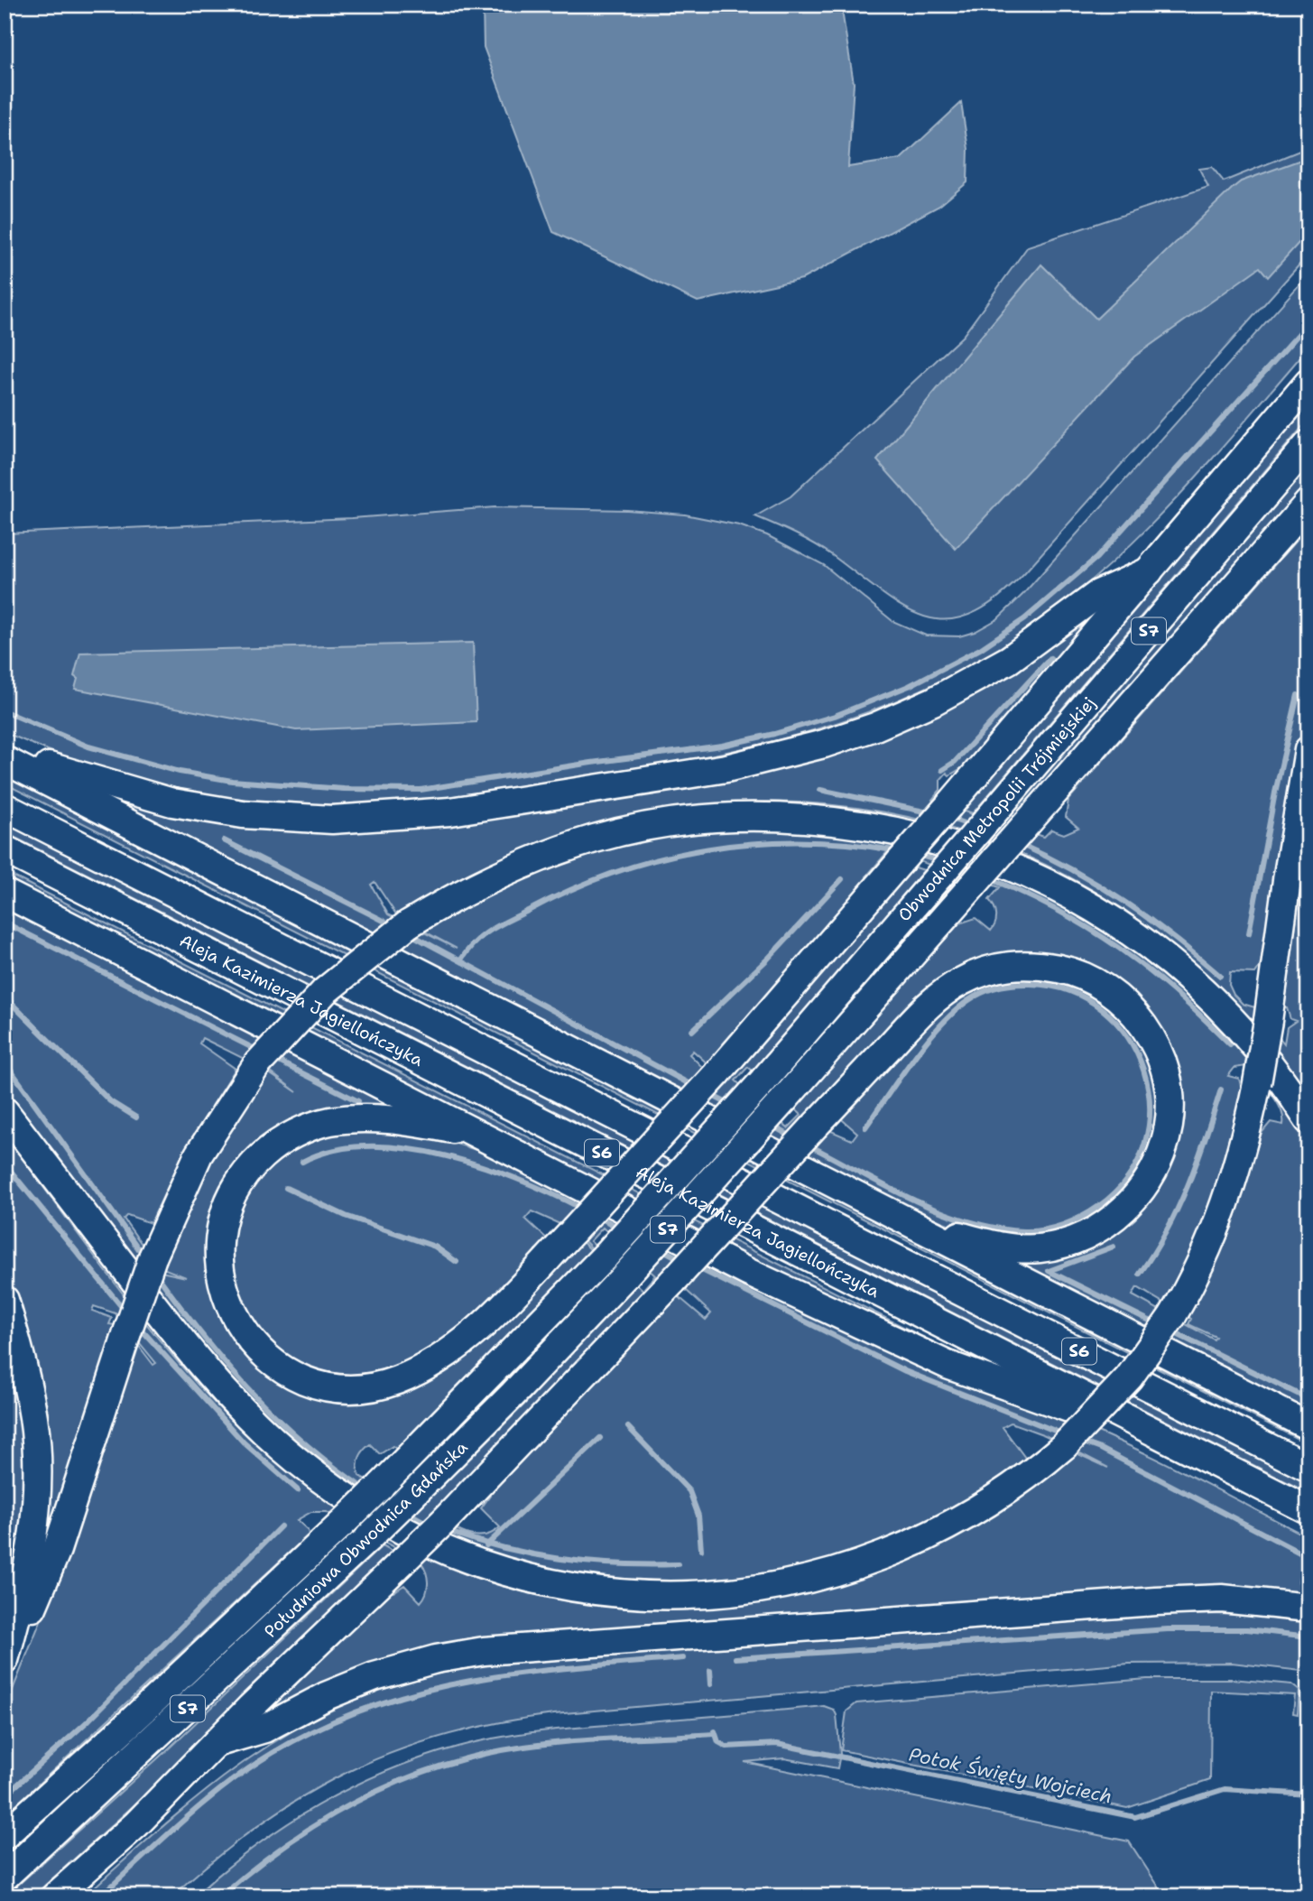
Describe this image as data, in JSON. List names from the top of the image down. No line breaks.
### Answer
{"streets":{"highway":["S7","Obwodnica Metropolii Trójmiejskiej","Aleja Kazimierza Jagiellończyka","S6","Południowa Obwodnica Gdańska"]},"crossings":[["Obwodnica Metropolii Trójmiejskiej","Południowa Obwodnica Gdańska"]],"water":["Potok Święty Wojciech"]}
